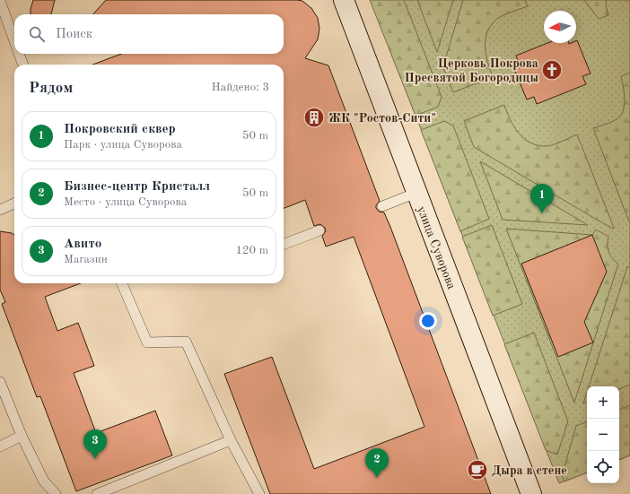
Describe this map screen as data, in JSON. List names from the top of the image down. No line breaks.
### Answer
{"streets":{"street":["улица Суворова"]},"places":{"church":["Церковь Покрова Пресвятой Богородицы"],"building":["ЖК \"Ростов-Сити\""],"cafe":["Дыра в стене"]},"north":"left","page":{"search":"Поиск","heading":["Рядом","Найдено: 3"],"list":[{"mark":"1","name":"Покровский сквер","note":"Парк · улица Суворова","value":"50 m"},{"mark":"2","name":"Бизнес-центр Кристалл","note":"Место · улица Суворова","value":"50 m"},{"mark":"3","name":"Авито","note":"Магазин","value":"120 m"}],"pins":["1","3","2"],"map_buttons":["+","−"]}}
